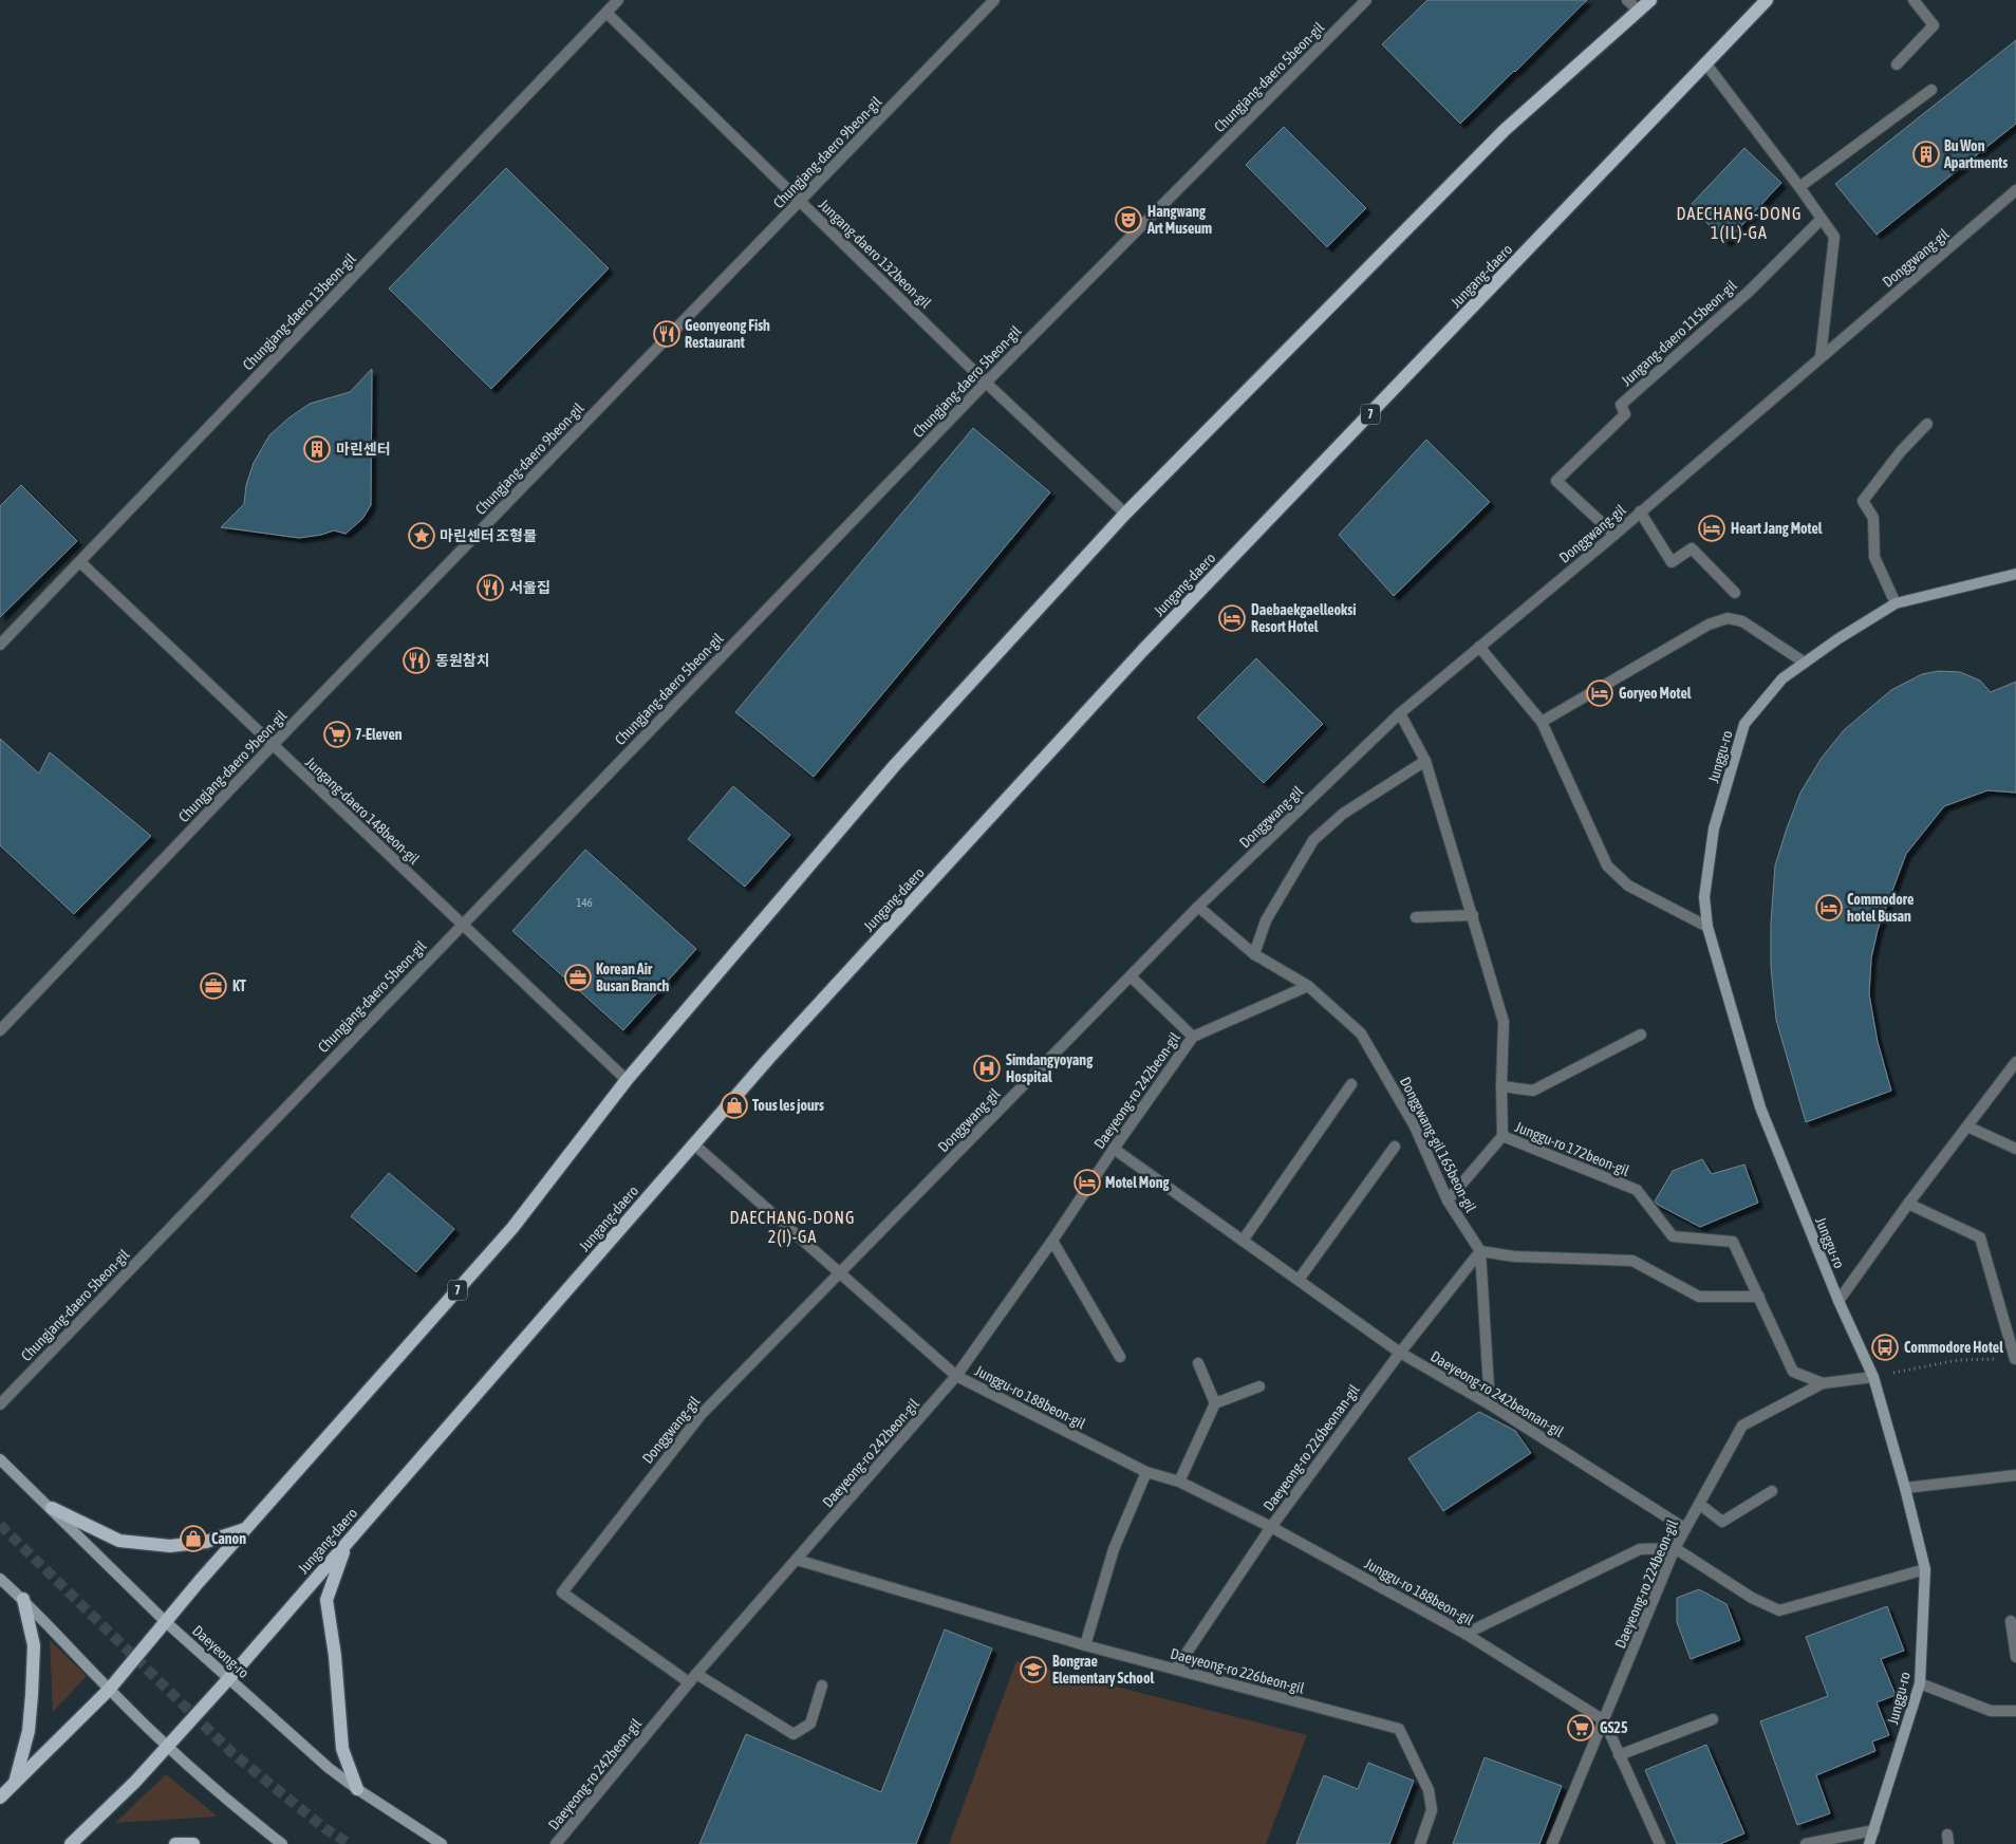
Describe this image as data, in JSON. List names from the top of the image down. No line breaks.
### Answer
{"streets":{"main road":["Jungang-daero","7","Junggu-ro","Daeyeong-ro"],"street":["Chungjang-daero 5beon-gil","Chungjang-daero 9beon-gil","Jungang-daero 132beon-gil","Donggwang-gil","Chungjang-daero 13beon-gil","Jungang-daero 115beon-gil","Jungang-daero 148beon-gil","Daeyeong-ro 242beon-gil","Donggwang-gil 165beon-gil","Junggu-ro 172beon-gil","Daeyeong-ro 242beonan-gil","Junggu-ro 188beon-gil","Daeyeong-ro 226beonan-gil","Daeyeong-ro 224beon-gil","Daeyeong-ro 226beon-gil"]},"crossings":[["Chungjang-daero 5beon-gil","Jungang-daero 132beon-gil"],["Chungjang-daero 5beon-gil","Jungang-daero 148beon-gil"],["Chungjang-daero 9beon-gil","Jungang-daero 132beon-gil"],["Chungjang-daero 9beon-gil","Jungang-daero 148beon-gil"],["Jungang-daero 132beon-gil","Chungjang-daero 13beon-gil"],["Jungang-daero 132beon-gil","7"],["Donggwang-gil","Jungang-daero 115beon-gil"],["Donggwang-gil","Daeyeong-ro 242beon-gil"],["Donggwang-gil","Donggwang-gil 165beon-gil"],["Donggwang-gil","Junggu-ro 172beon-gil"],["Donggwang-gil","Junggu-ro 188beon-gil"],["Jungang-daero","Junggu-ro 188beon-gil"],["Jungang-daero","Daeyeong-ro"],["Chungjang-daero 13beon-gil","Jungang-daero 148beon-gil"],["7","Jungang-daero 148beon-gil"],["7","Daeyeong-ro"],["Junggu-ro","Junggu-ro 172beon-gil"],["Daeyeong-ro 242beon-gil","Donggwang-gil 165beon-gil"],["Daeyeong-ro 242beon-gil","Daeyeong-ro 242beonan-gil"],["Daeyeong-ro 242beon-gil","Junggu-ro 188beon-gil"],["Daeyeong-ro 242beon-gil","Daeyeong-ro 226beon-gil"],["Donggwang-gil 165beon-gil","Daeyeong-ro 226beonan-gil"],["Junggu-ro 172beon-gil","Daeyeong-ro 224beon-gil"],["Daeyeong-ro 242beonan-gil","Daeyeong-ro 226beonan-gil"],["Daeyeong-ro 242beonan-gil","Daeyeong-ro 224beon-gil"],["Junggu-ro 188beon-gil","Daeyeong-ro 226beonan-gil"],["Junggu-ro 188beon-gil","Daeyeong-ro 224beon-gil"],["Daeyeong-ro 226beonan-gil","Daeyeong-ro 226beon-gil"]],"districts":["DAECHANG-DONG 1(IL)-GA","DAECHANG-DONG 2(I)-GA"],"places":{"building":["Bu Won Apartments","마린센터"],"theatre":["Hangwang Art Museum"],"restaurant":["Geonyeong Fish Restaurant","서울집","동원참치"],"hotel":["Heart Jang Motel","Daebaekgaelleoksi Resort Hotel","Goryeo Motel","Commodore hotel Busan","Motel Mong"],"place":["마린센터 조형물"],"supermarket":["7-Eleven","GS25"],"office":["Korean Air Busan Branch","KT"],"hospital":["Simdangyoyang Hospital"],"shop":["Tous les jours","Canon"],"bus stop":["Commodore Hotel"],"school or university":["Bongrae Elementary School"]},"house_numbers":["146"]}
